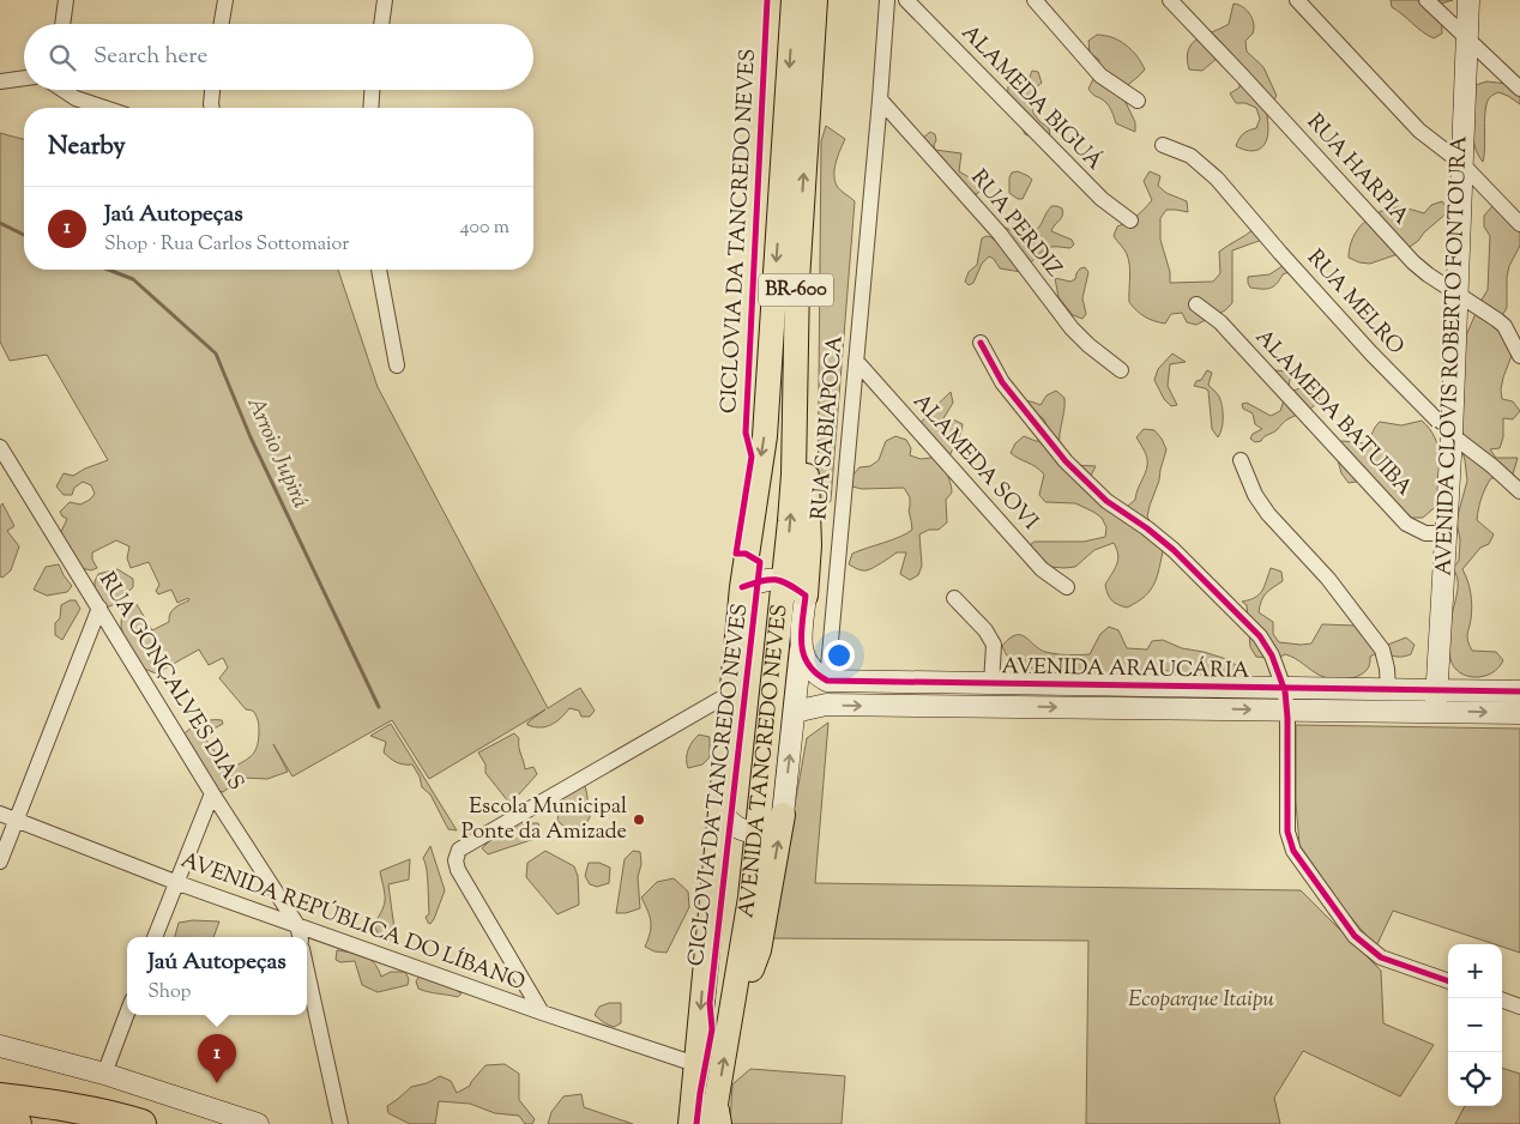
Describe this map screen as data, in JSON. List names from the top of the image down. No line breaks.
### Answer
{"streets":{"main road":["BR-600","AVENIDA TANCREDO NEVES"],"street":["ALAMEDA BIGUÁ","RUA HARPIA","RUA PERDIZ","RUA MELRO","AVENIDA CLÓVIS ROBERTO FONTOURA","ALAMEDA BATUIBA","RUA SABIAPOCA","ALAMEDA SOVI","AVENIDA ARAUCÁRIA","RUA GONÇALVES DIAS","AVENIDA REPÚBLICA DO LÍBANO"],"cycle path":["CICLOVIA DA TANCREDO NEVES"]},"crossings":[["RUA HARPIA","AVENIDA CLÓVIS ROBERTO FONTOURA"],["RUA PERDIZ","RUA SABIAPOCA"],["RUA MELRO","AVENIDA CLÓVIS ROBERTO FONTOURA"],["AVENIDA CLÓVIS ROBERTO FONTOURA","ALAMEDA BATUIBA"],["AVENIDA CLÓVIS ROBERTO FONTOURA","AVENIDA ARAUCÁRIA"],["RUA SABIAPOCA","ALAMEDA SOVI"],["RUA SABIAPOCA","AVENIDA ARAUCÁRIA"],["RUA GONÇALVES DIAS","AVENIDA REPÚBLICA DO LÍBANO"],["AVENIDA TANCREDO NEVES","AVENIDA REPÚBLICA DO LÍBANO"]],"water":["Arroio Jupirá"],"parks":["Ecoparque Itaipu"],"places":["Escola Municipal Ponte da Amizade"],"page":{"search":"Search here","heading":"Nearby","list":[{"mark":"1","name":"Jaú Autopeças","note":"Shop · Rua Carlos Sottomaior","value":"400 m"}],"popup":["Jaú Autopeças","Shop"],"map_buttons":["+","−"],"pins":"1"}}
